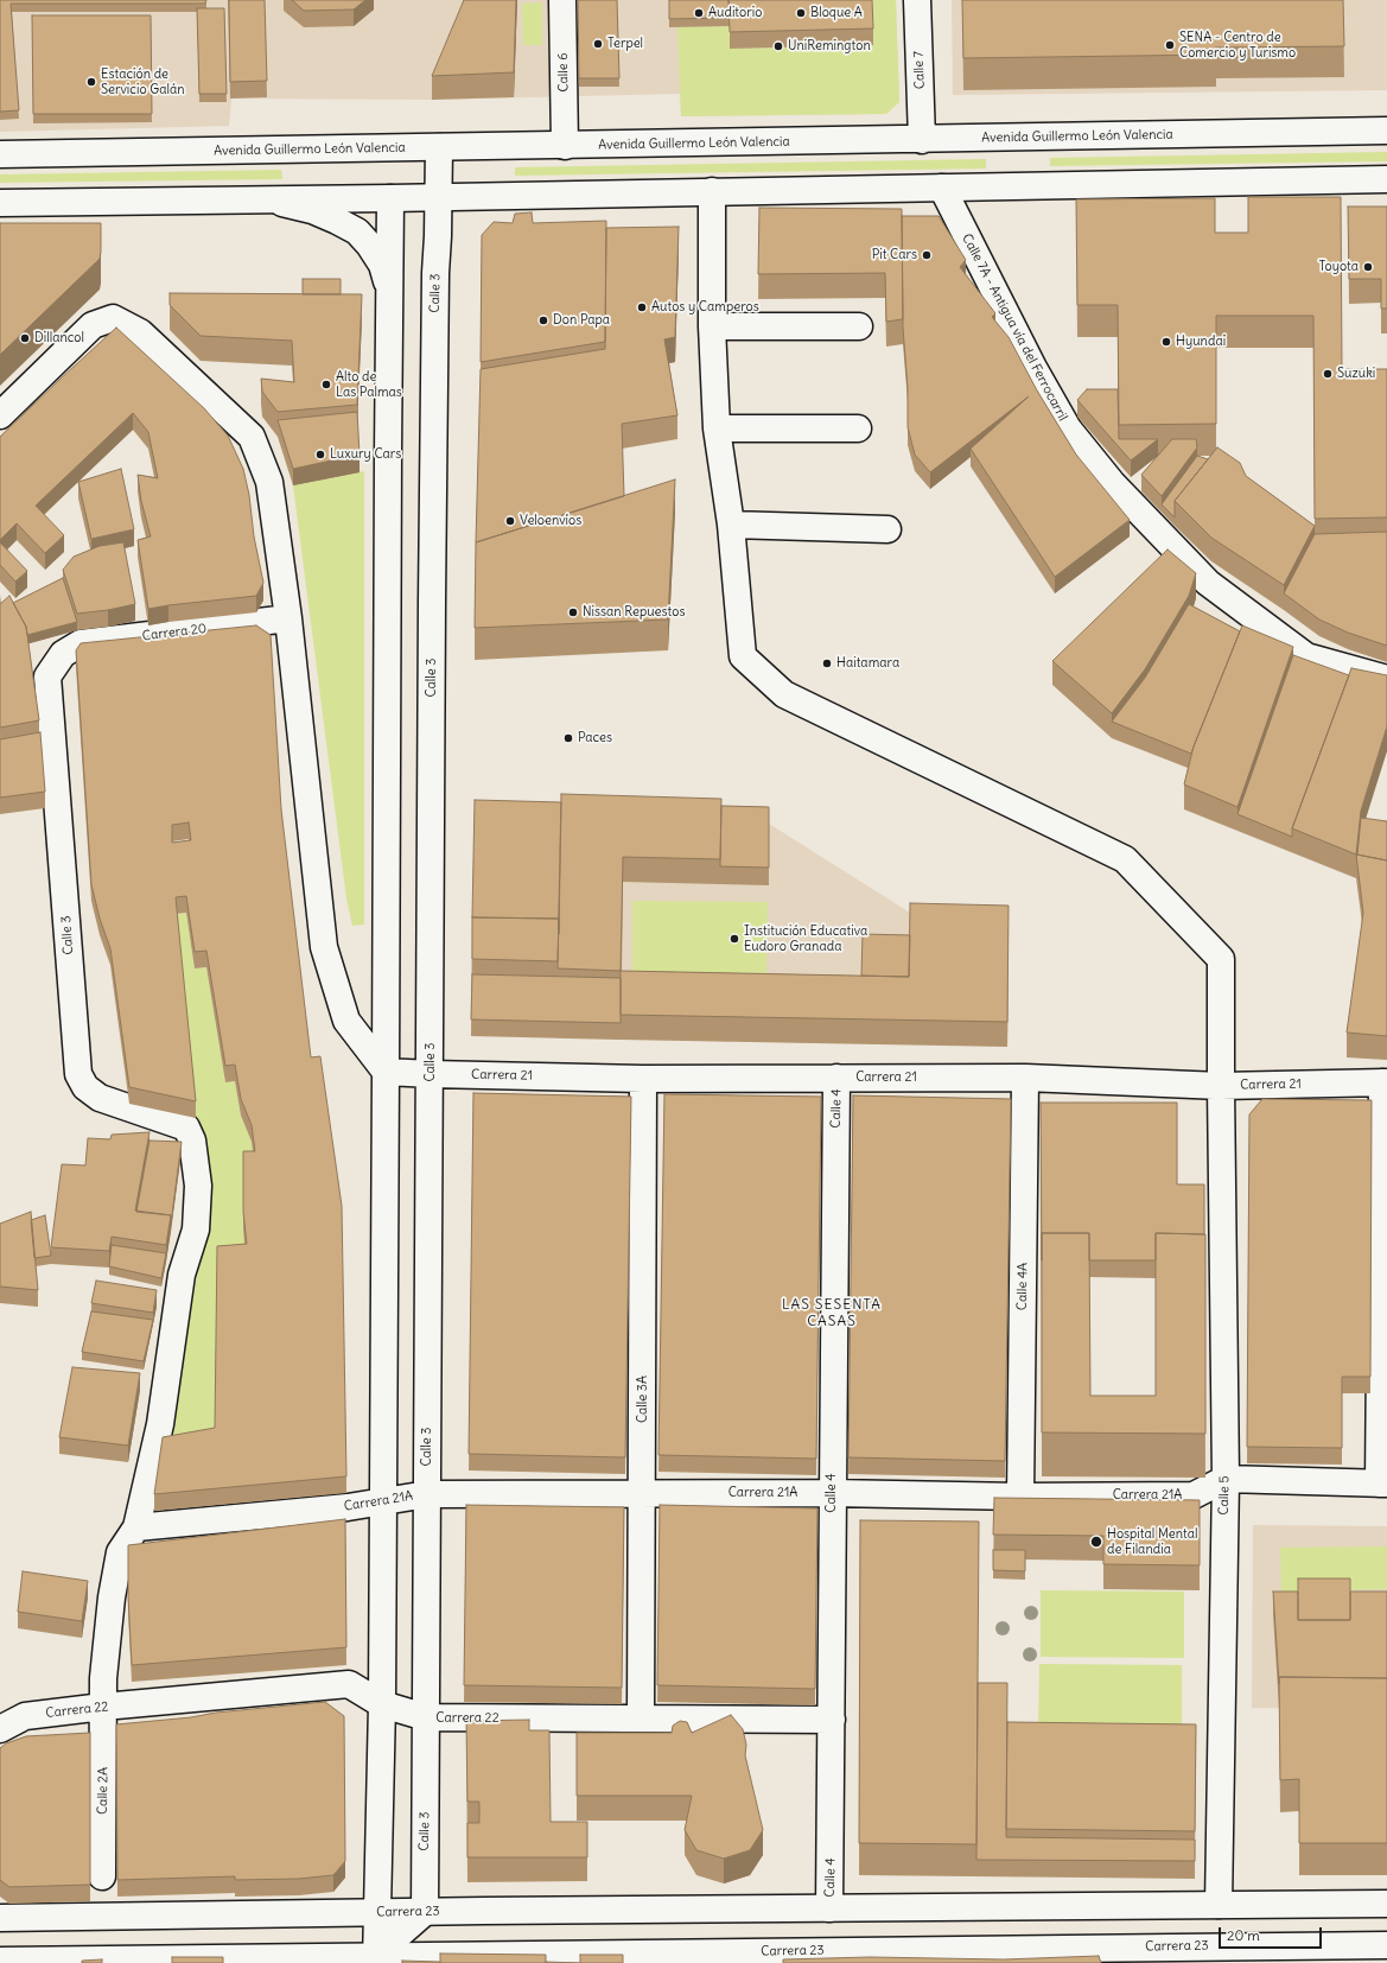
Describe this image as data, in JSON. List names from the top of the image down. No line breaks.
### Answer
{"streets":{"street":["Calle 7","Calle 6","Avenida Guillermo León Valencia","Calle 3","Calle 7A - Antigua vía del Ferrocarril","Carrera 20","Carrera 21","Calle 4","Calle 4A","Calle 3A","Carrera 21A","Calle 5","Carrera 22","Calle 2A","Carrera 23"]},"crossings":[["Calle 7","Avenida Guillermo León Valencia"],["Calle 6","Avenida Guillermo León Valencia"],["Avenida Guillermo León Valencia","Calle 3"],["Calle 3","Carrera 20"],["Calle 3","Carrera 21"],["Calle 3","Carrera 21A"],["Calle 3","Carrera 22"],["Calle 3","Calle 2A"],["Calle 3","Carrera 23"],["Carrera 21","Calle 4"],["Carrera 21","Calle 4A"],["Carrera 21","Calle 3A"],["Carrera 21","Calle 5"],["Calle 4","Carrera 21A"],["Calle 4","Carrera 22"],["Calle 4","Carrera 23"],["Calle 4A","Carrera 21A"],["Calle 3A","Carrera 21A"],["Calle 3A","Carrera 22"],["Carrera 21A","Calle 5"],["Calle 5","Carrera 23"],["Carrera 22","Calle 2A"]],"districts":["LAS SESENTA CASAS"],"places":["Auditorio","Bloque A","Terpel","SENA - Centro de Comercio y Turismo","UniRemington","Estación de Servicio Galán","Pit Cars","Toyota","Autos y Camperos","Don Papa","Dillancol","Hyundai","Suzuki","Alto de Las Palmas","Luxury Cars","Veloenvíos","Nissan Repuestos","Haitamara","Paces","Institución Educativa Eudoro Granada","Hospital Mental de Filandia"],"scale_bar":"20 m"}
